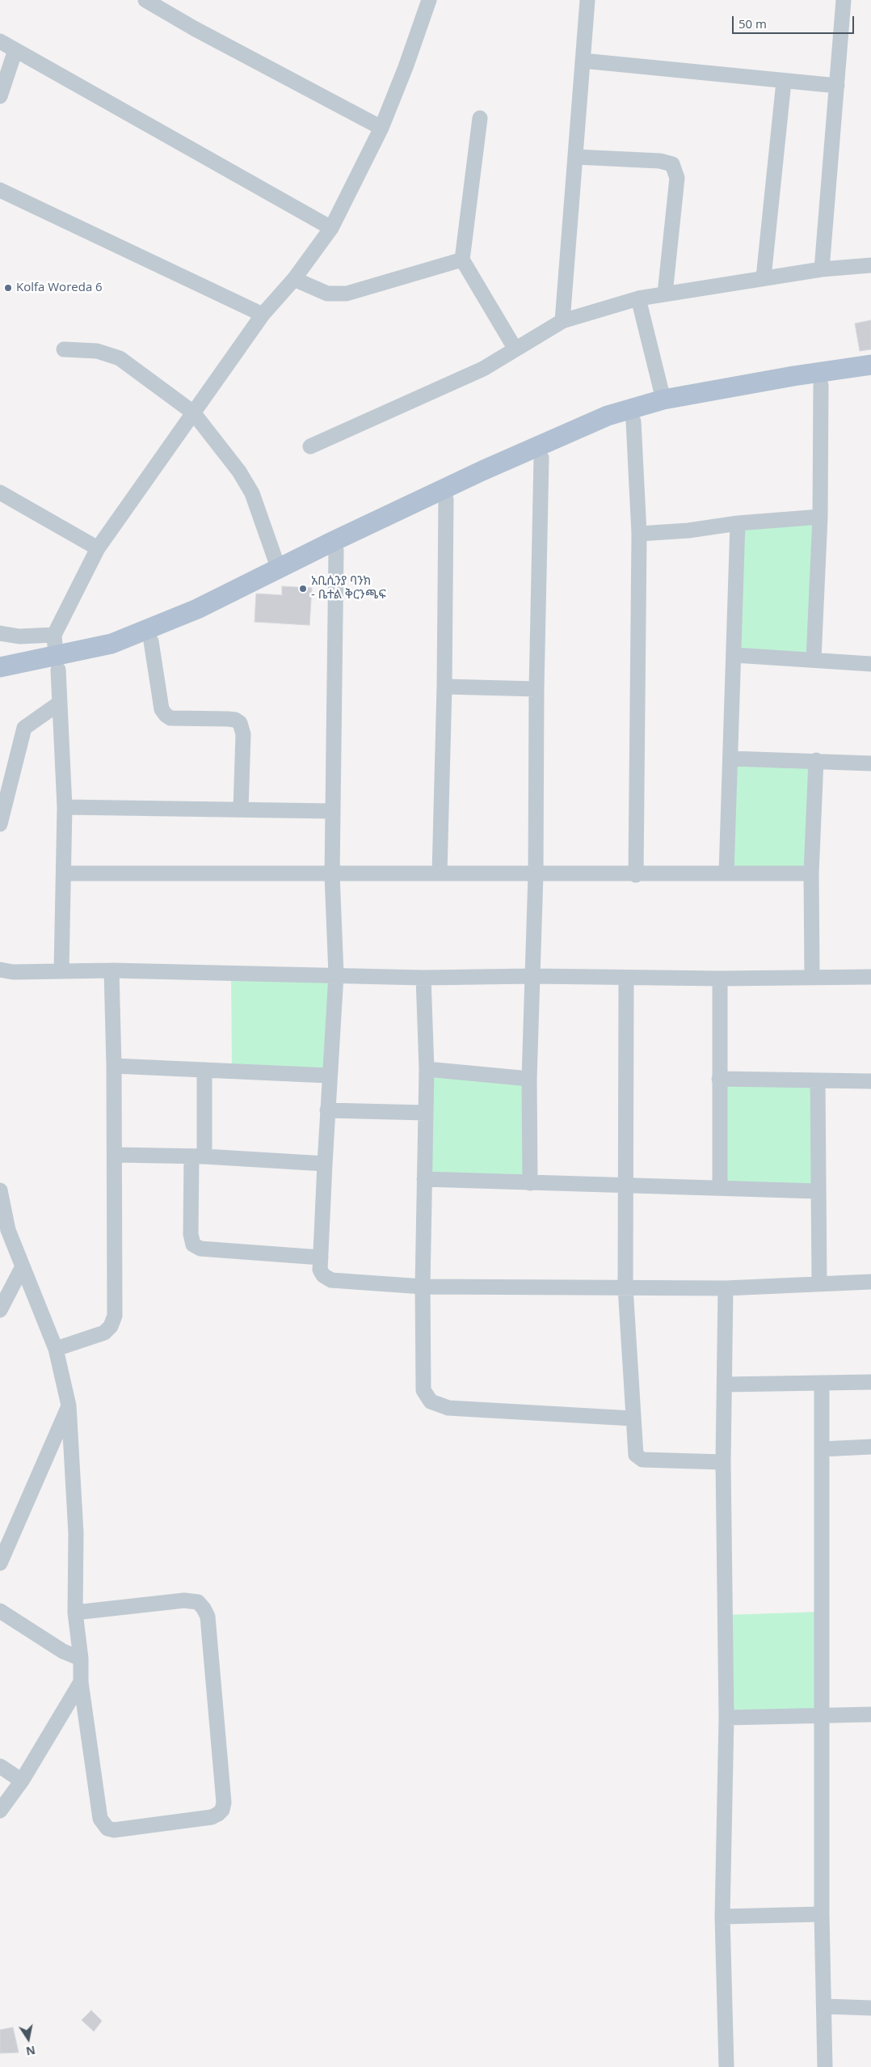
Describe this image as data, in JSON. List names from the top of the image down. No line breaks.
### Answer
{"places":["Kolfa Woreda 6","አቢሲንያ ባንክ - ቤተል ቅርንጫፍ"],"scale_bar":"50 m","north":"bottom"}
